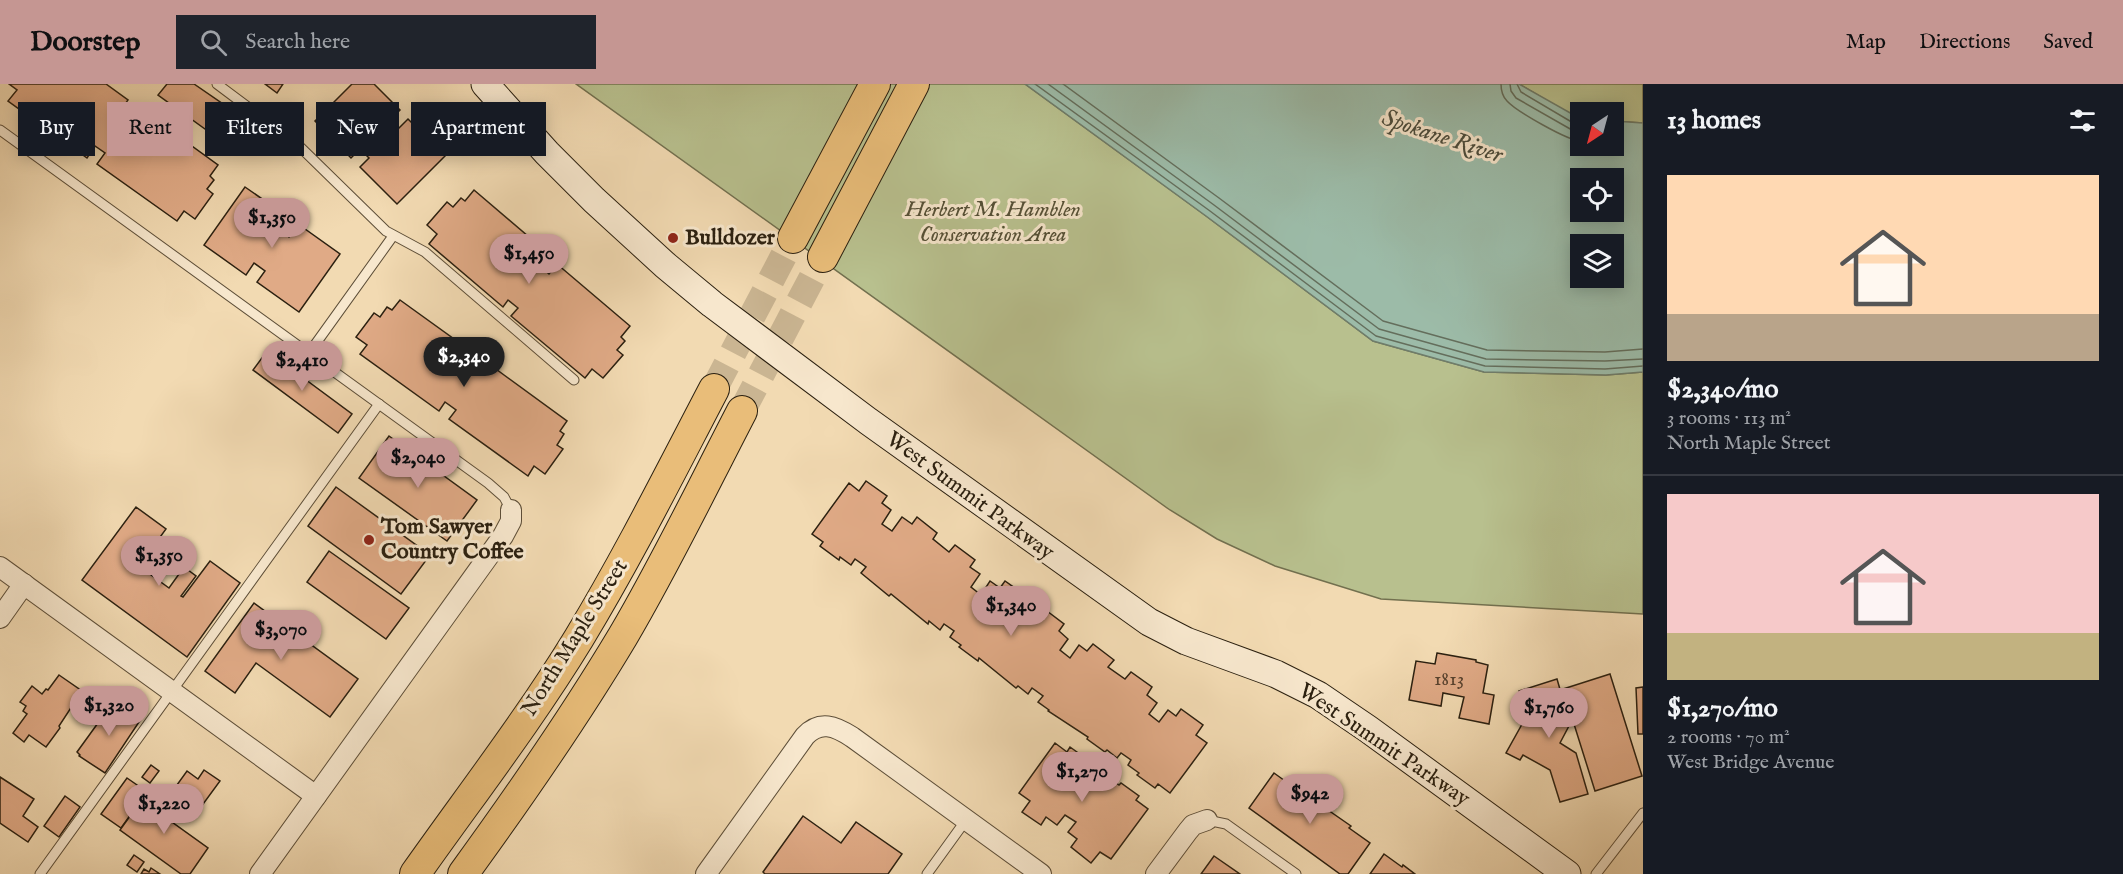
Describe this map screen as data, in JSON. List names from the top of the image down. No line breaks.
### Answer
{"streets":{"main road":["North Maple Street"],"street":["West Summit Parkway"]},"water":["Spokane River"],"parks":["Herbert M. Hamblen Conservation Area"],"places":["Bulldozer","Tom Sawyer Country Coffee"],"house_numbers":["1813"],"north":"bottom left","page":{"header":"Doorstep","search":"Search here","nav":["Map","Directions","Saved"],"heading":"13 homes","chip":["Buy","Rent","Filters","New","Apartment"],"list":[{"name":"$2,340/mo","note":"3 rooms · 113 m² · North Maple Street"},{"name":"$1,270/mo","note":"2 rooms · 70 m² · West Bridge Avenue"}],"price":["$1,350","$1,450","$2,340","$2,410","$2,040","$1,350","$1,340","$3,070","$1,320","$1,760","$1,270","$942","$1,220"]}}
